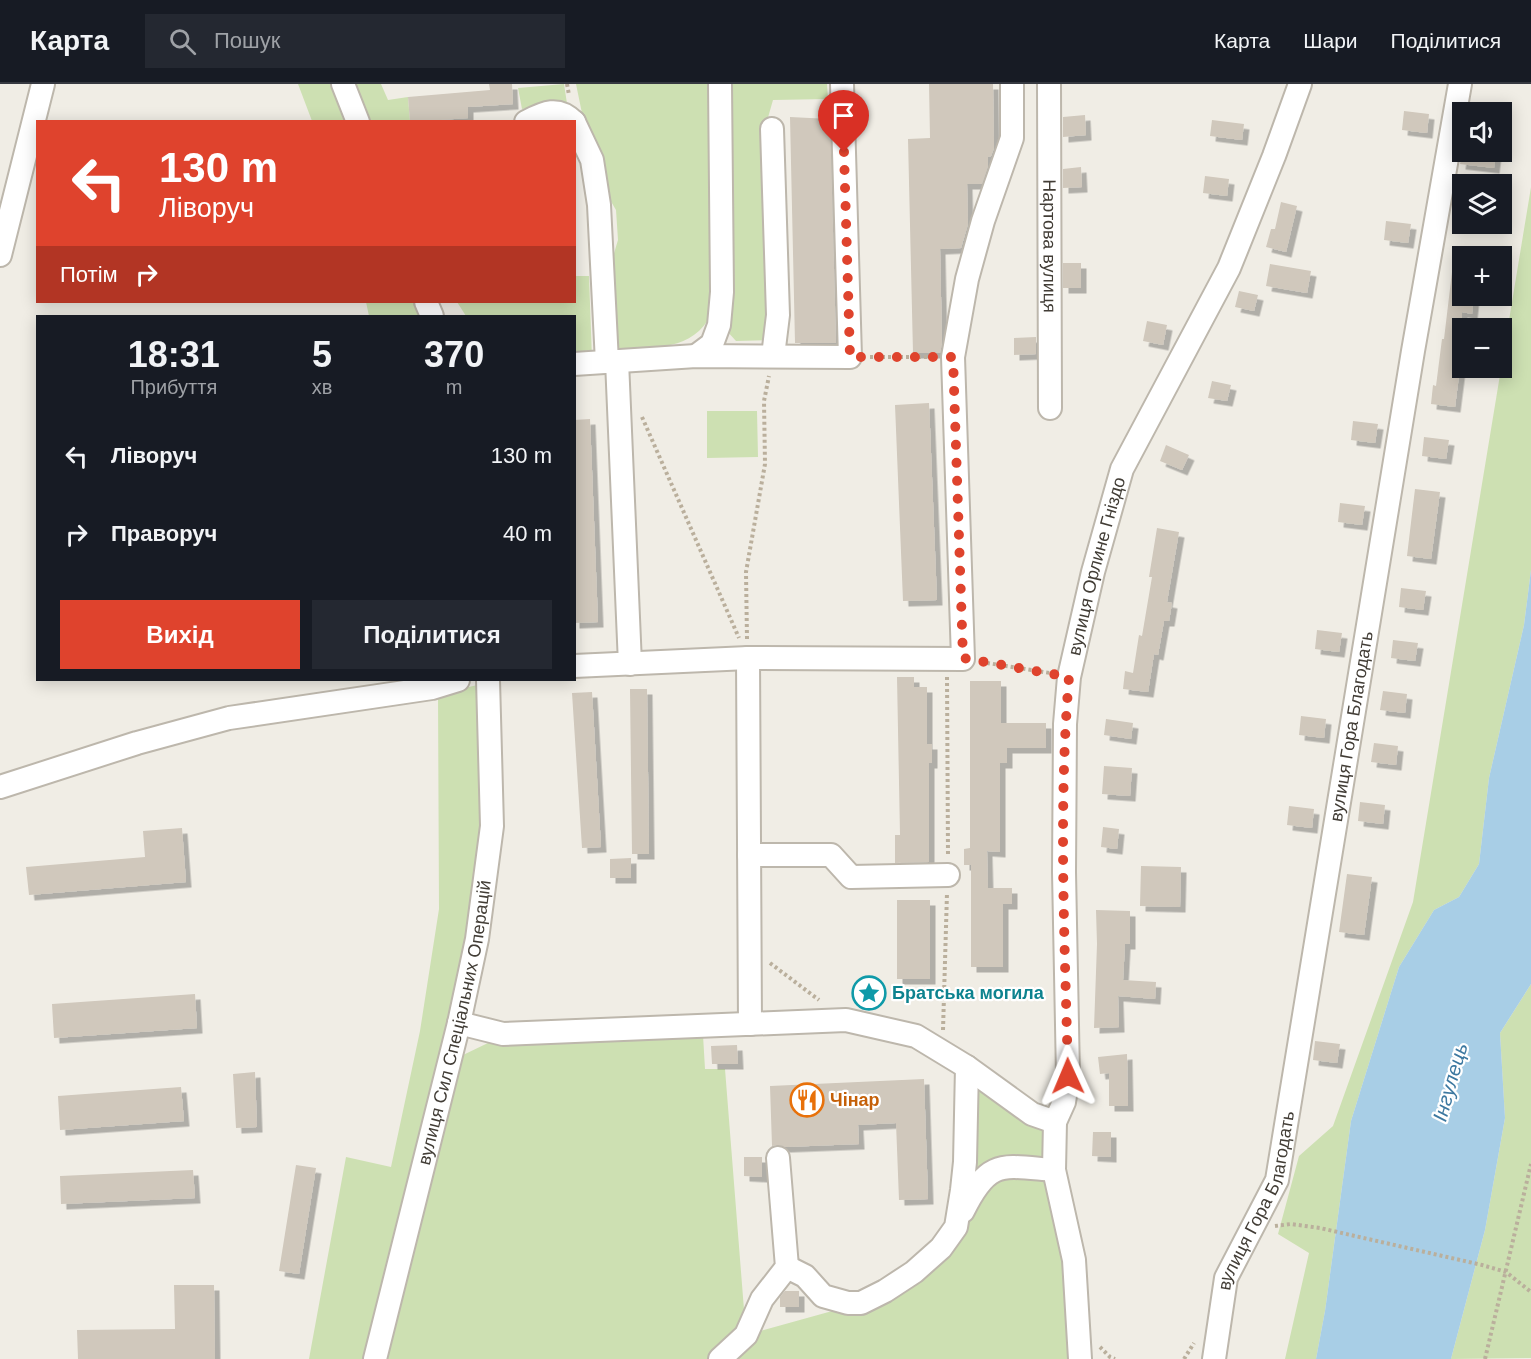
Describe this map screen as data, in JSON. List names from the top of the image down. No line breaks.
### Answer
{"streets":{"street":["Нартова вулиця","вулиця Орлине Гніздо","вулиця Гора Благодать","вулиця Сил Спеціальних Операцій"]},"water":["Інгулець"],"places":{"place":["Братська могила"],"restaurant":["Чінар"]},"page":{"header":"Карта","search":"Пошук","nav":["Карта","Шари","Поділитися"],"map_buttons":["+","−"],"turn":["130 m","Ліворуч"],"then":"Потім","eta":["18:31","Прибуття","5","хв","370","m"],"list":[{"name":"Ліворуч","value":"130 m"},{"name":"Праворуч","value":"40 m"}],"buttons":["Вихід","Поділитися"]}}
